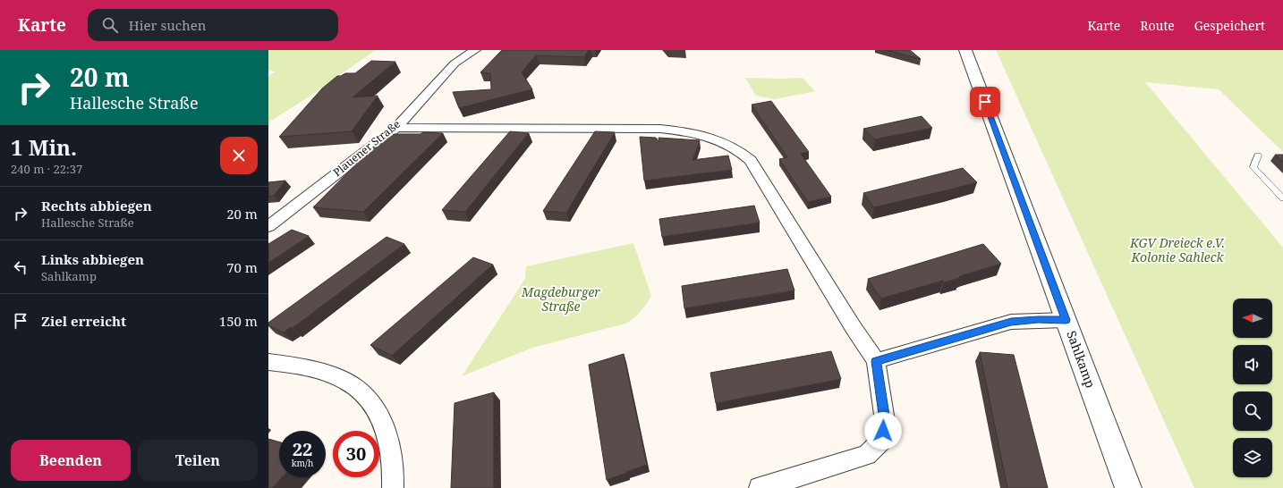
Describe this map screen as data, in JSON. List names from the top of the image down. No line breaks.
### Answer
{"streets":{"street":["Plauener Straße","Sahlkamp"]},"parks":["KGV Dreieck e.V. Kolonie Sahleck","Magdeburger Straße"],"north":"left","page":{"header":"Karte","search":"Hier suchen","nav":["Karte","Route","Gespeichert"],"turn":["20 m","Hallesche Straße"],"heading":["1 Min.","240 m · 22:37"],"list":[{"name":"Rechts abbiegen","note":"Hallesche Straße","value":"20 m"},{"name":"Links abbiegen","note":"Sahlkamp","value":"70 m"},{"name":"Ziel erreicht","value":"150 m"}],"speed":"22 km/h","limit":"30","buttons":["Beenden","Teilen"]}}
